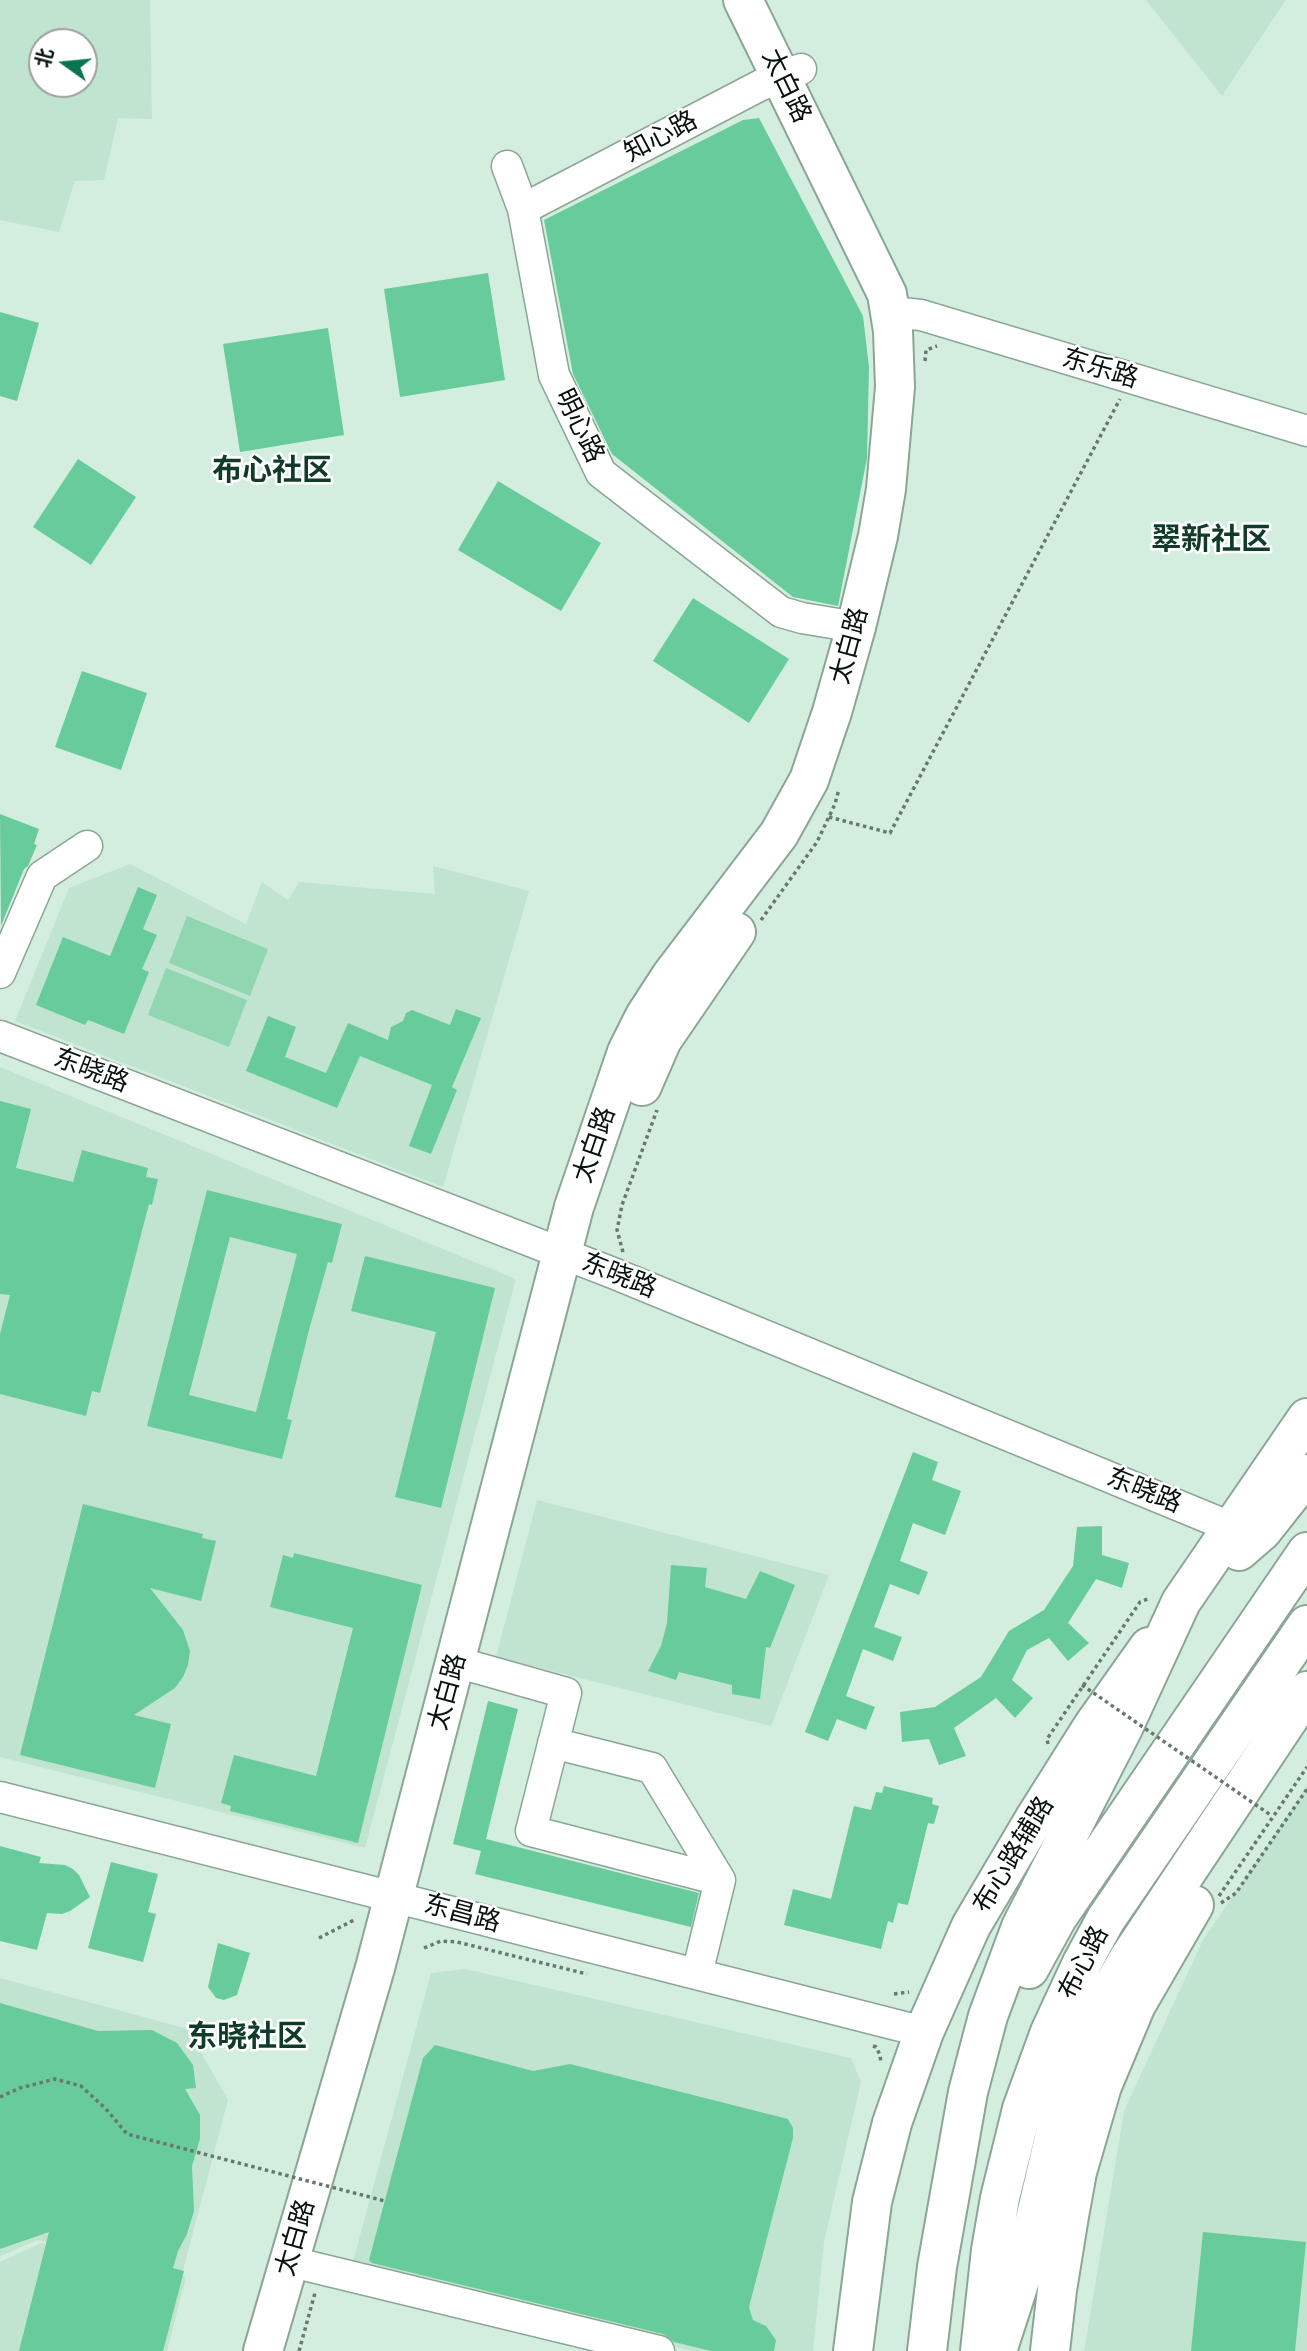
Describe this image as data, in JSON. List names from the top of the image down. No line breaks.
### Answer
{"streets":{"main road":["太白路","布心路辅路","布心路"],"street":["知心路","东乐路","明心路","东晓路","东昌路"]},"crossings":[["太白路","知心路"],["太白路","东乐路"],["太白路","明心路"],["太白路","东晓路"],["太白路","东昌路"],["知心路","明心路"],["东晓路","布心路辅路"],["布心路辅路","东昌路"],["布心路辅路","布心路"]],"districts":["布心社区","翠新社区","东晓社区"],"north":"left"}
